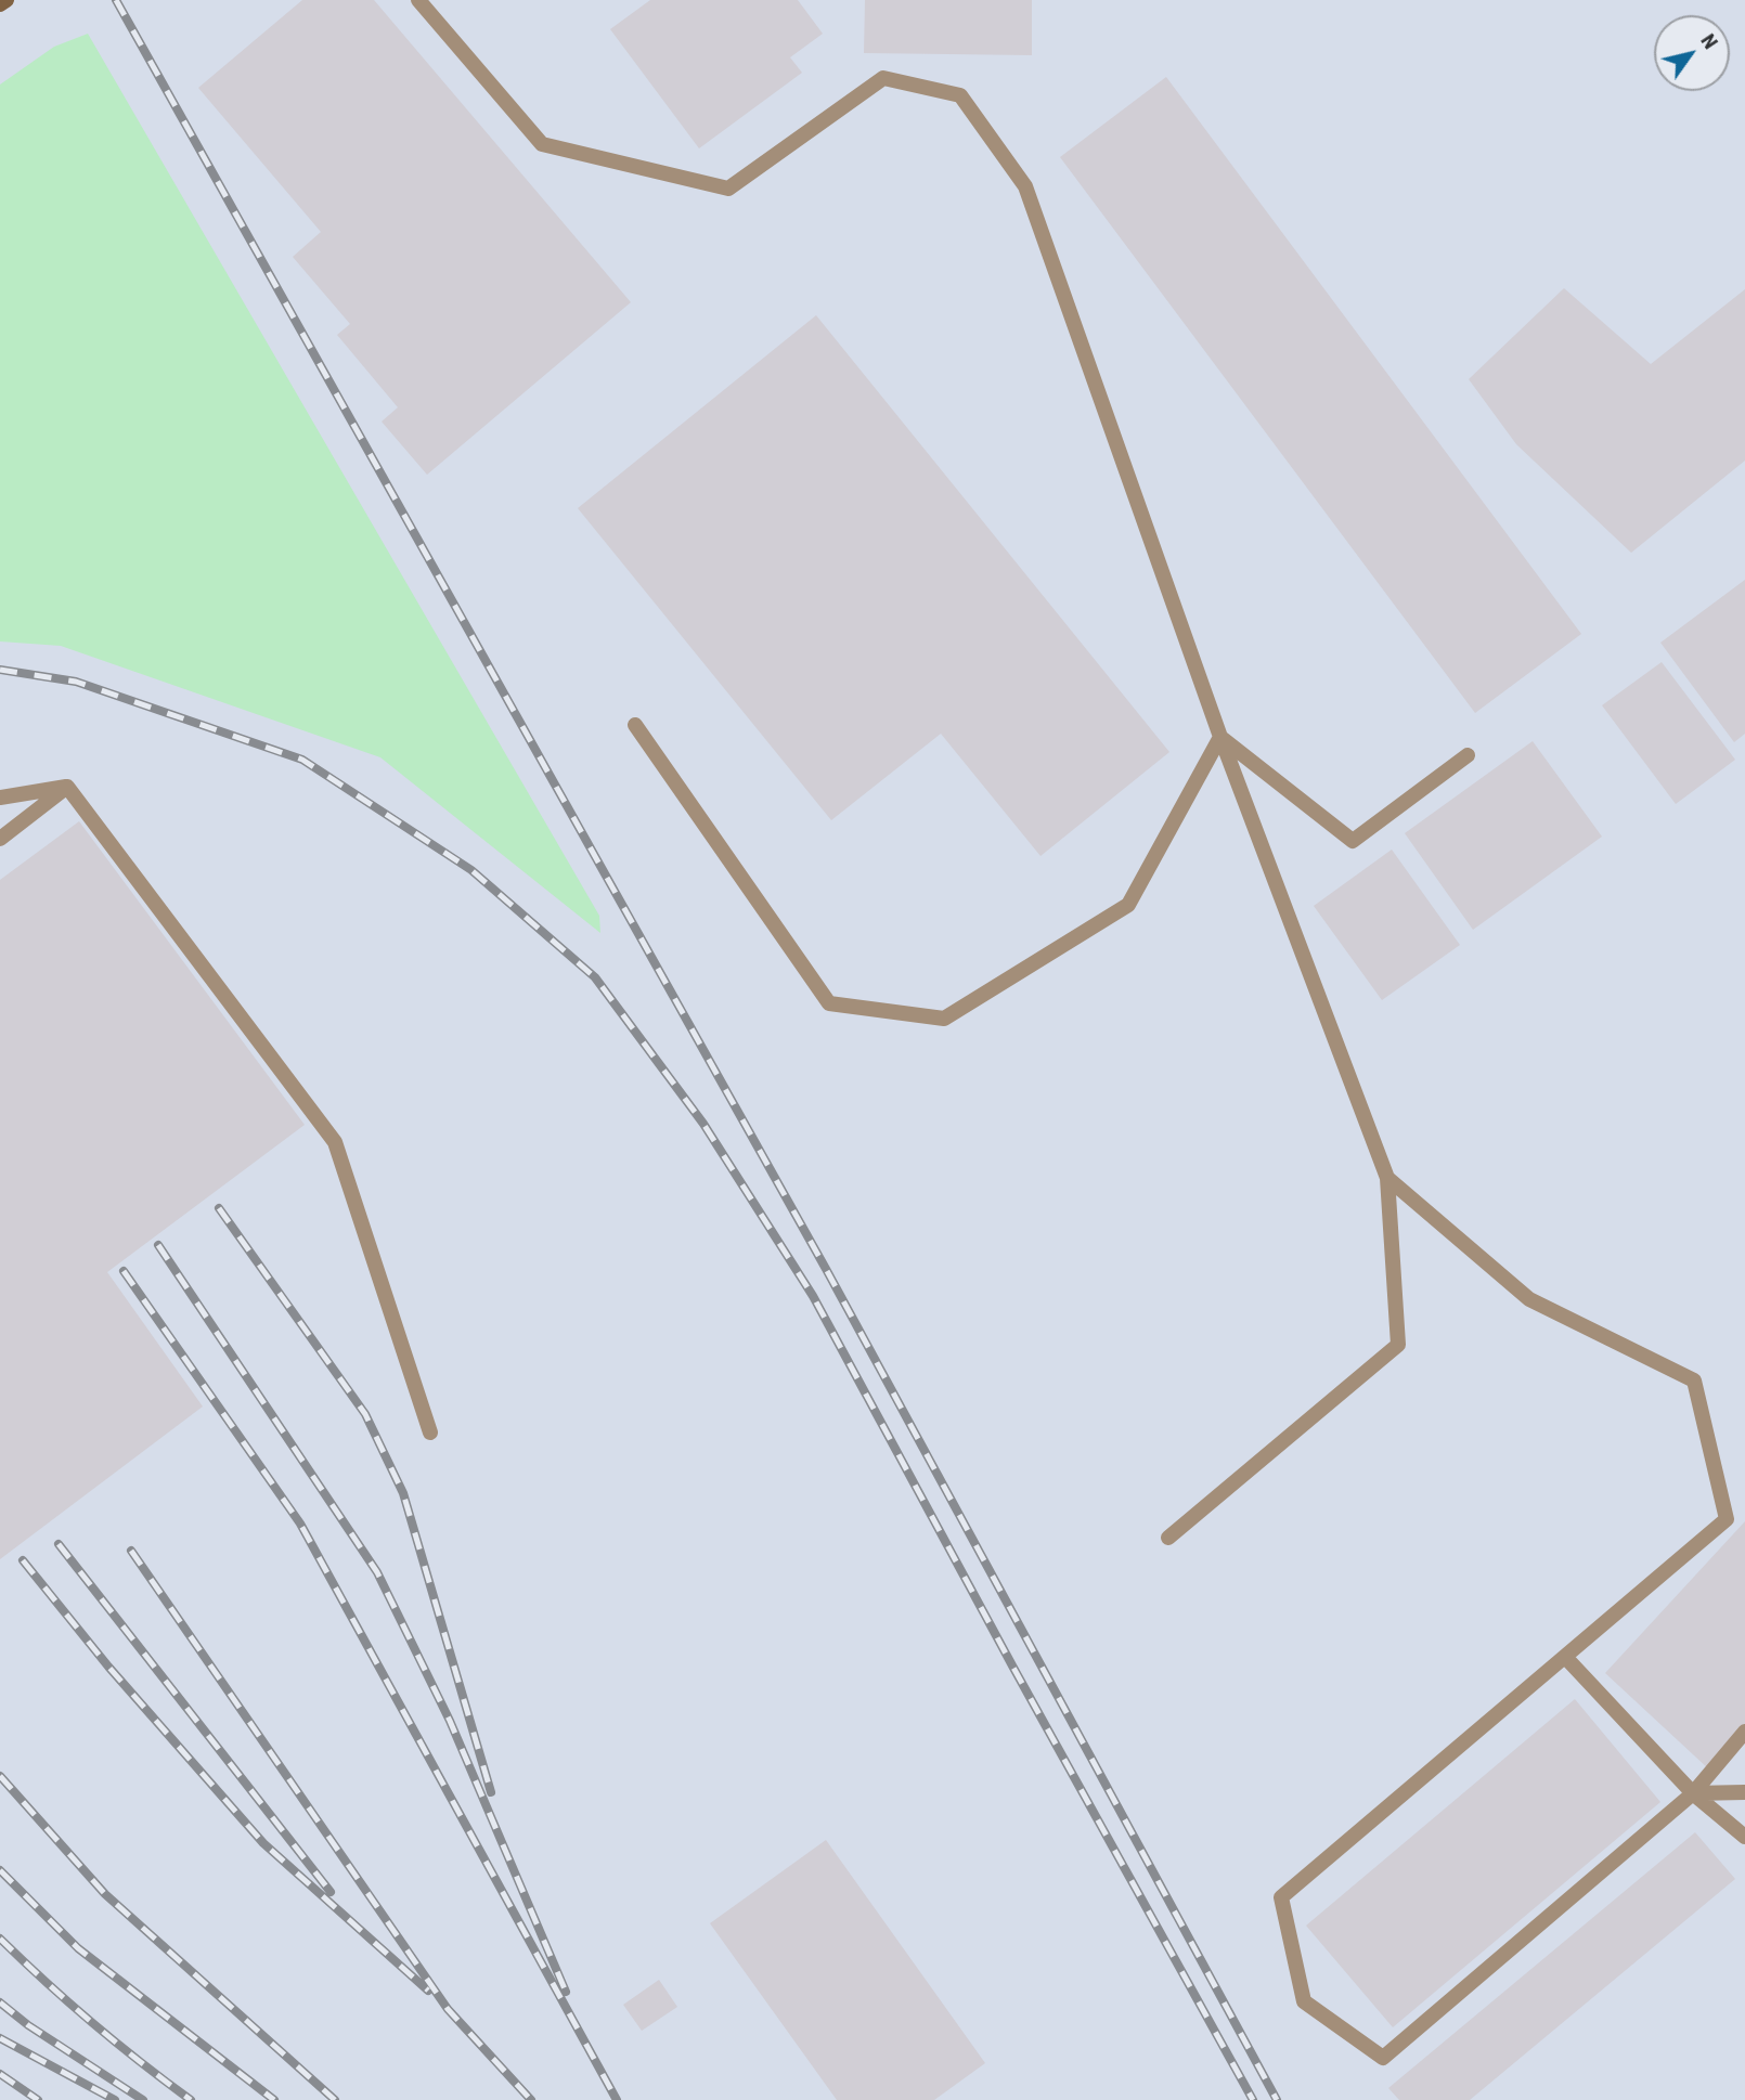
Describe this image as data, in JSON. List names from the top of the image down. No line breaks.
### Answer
{"north":"top right"}
